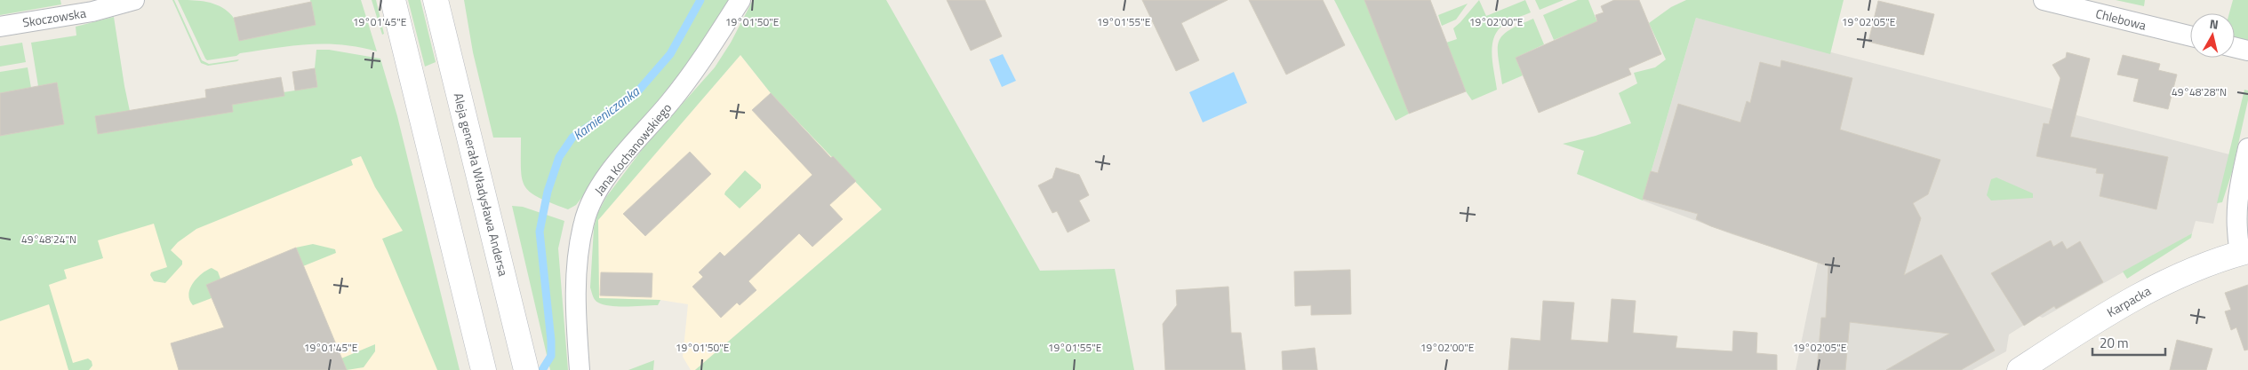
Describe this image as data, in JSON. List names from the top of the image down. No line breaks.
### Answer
{"streets":{"main road":["Aleja generała Władysława Andersa","Karpacka"],"street":["Skoczowska","Chlebowa","Jana Kochanowskiego"]},"water":["Kamieniczanka"],"scale_bar":"20 m","north":"top","coordinates":["19°01'45\"E","19°01'50\"E","19°01'55\"E","19°02'00\"E","19°02'05\"E","49°48'28\"N","49°48'24\"N"]}
